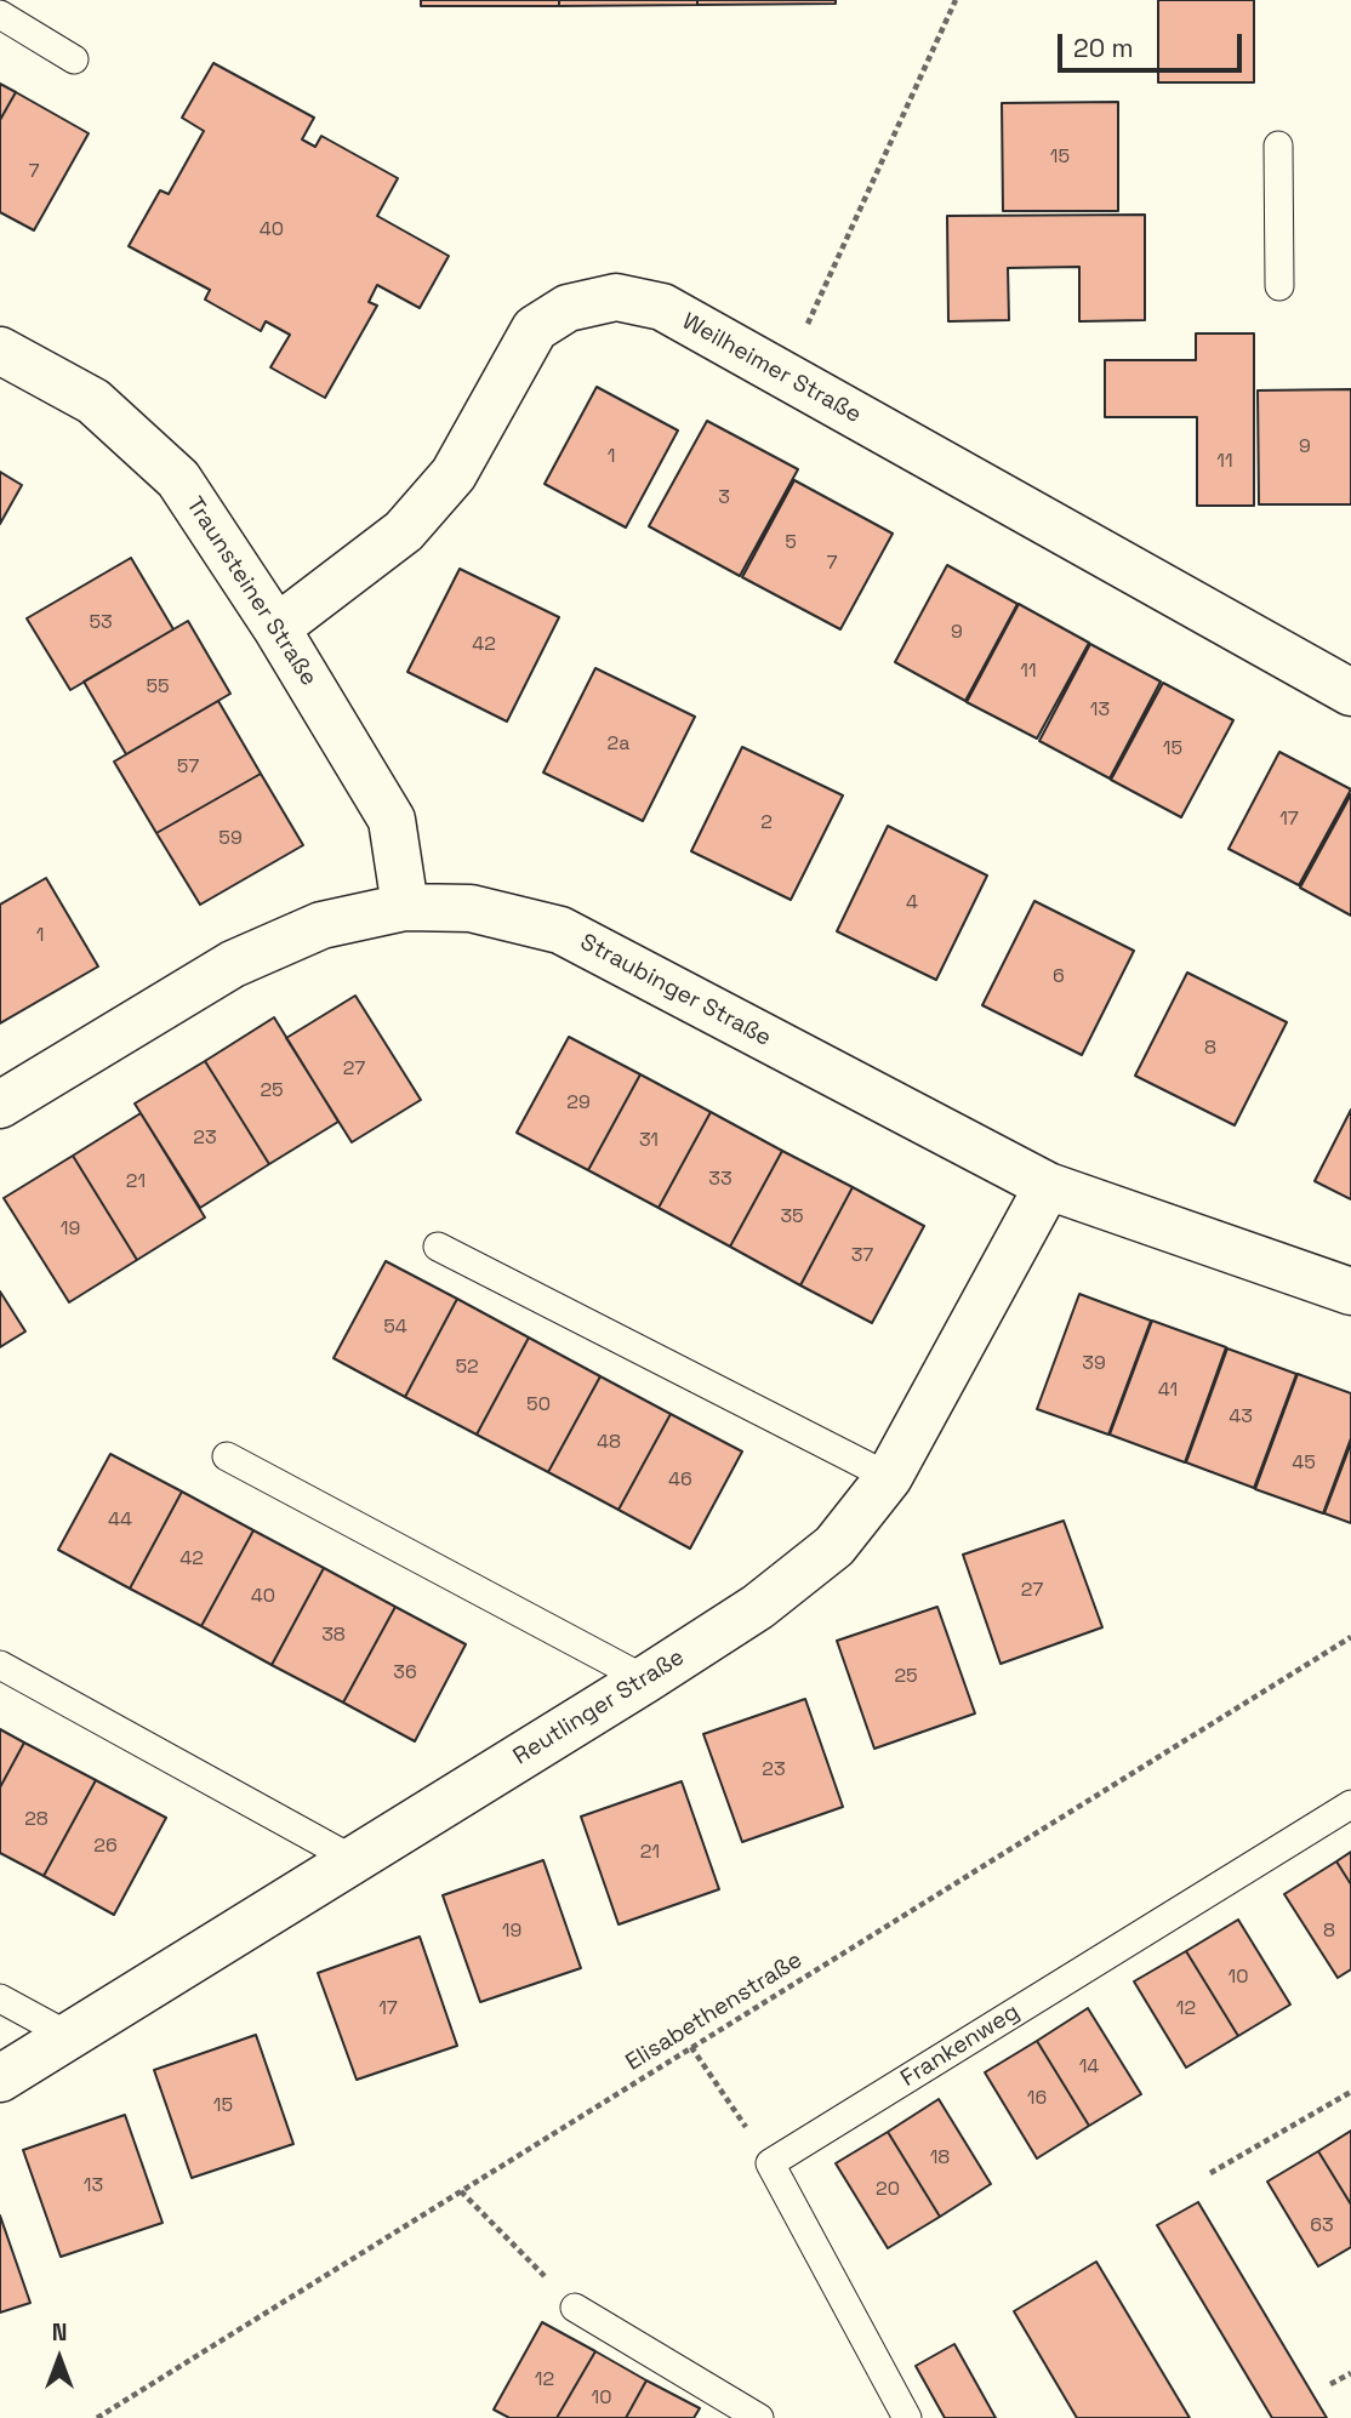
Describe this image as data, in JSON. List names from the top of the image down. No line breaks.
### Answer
{"streets":{"street":["Weilheimer Straße","Traunsteiner Straße","Straubinger Straße","Reutlinger Straße"],"lane":["Frankenweg"],"path":["Elisabethenstraße"]},"crossings":[["Weilheimer Straße","Traunsteiner Straße"],["Traunsteiner Straße","Straubinger Straße"],["Straubinger Straße","Reutlinger Straße"]],"house_numbers":["15","7","40","9","1","11","3","5","7","53","9","42","11","55","13","2a","15","57","17","2","59","4","1","6","8","27","25","29","23","31","33","21","35","19","37","54","39","52","41","50","43","48","45","46","44","42","27","40","38","36","25","23","28","26","21","19","8","10","17","12","14","16","15","18","13","20","63","12","10"],"scale_bar":"20 m","north":"top"}
